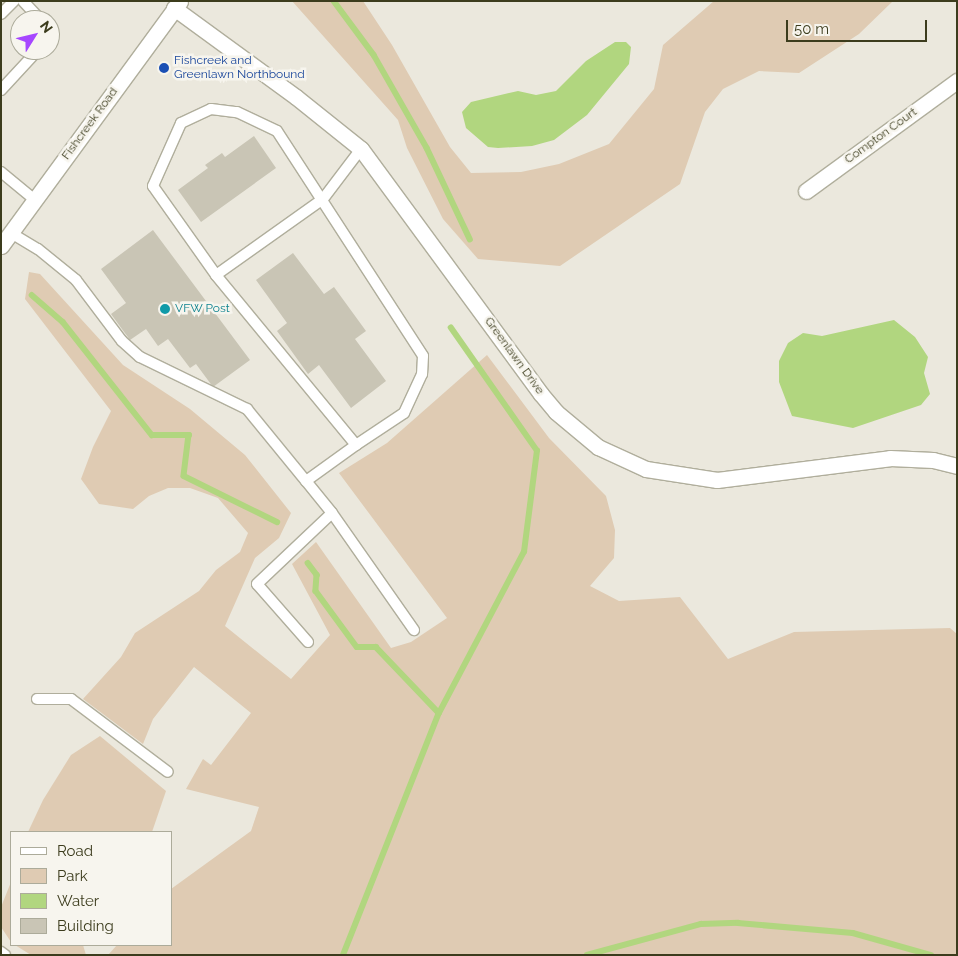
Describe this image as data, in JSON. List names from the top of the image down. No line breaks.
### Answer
{"streets":{"street":["Fishcreek Road","Compton Court","Greenlawn Drive"]},"crossings":[["Fishcreek Road","Greenlawn Drive"]],"places":["Fishcreek and Greenlawn Northbound","VFW Post"],"legend":["Road","Park","Water","Building"],"scale_bar":"50 m","north":"top right"}
